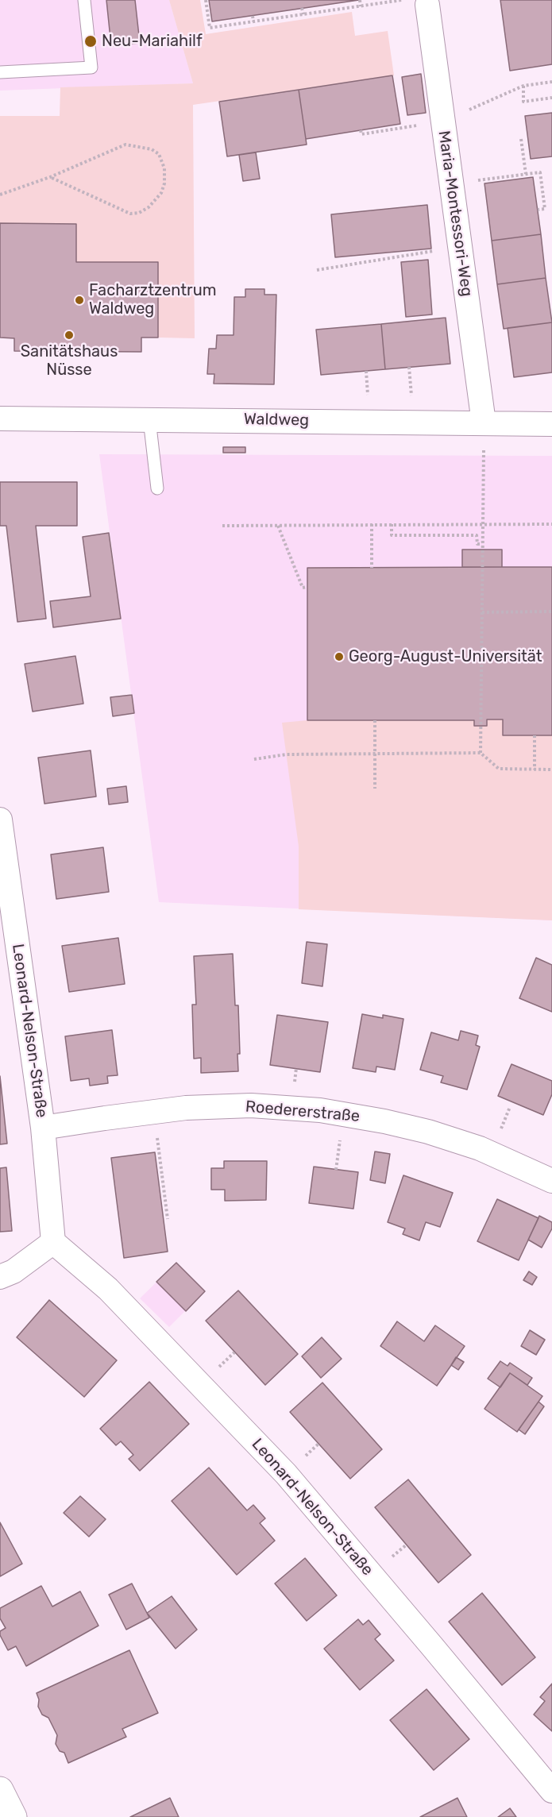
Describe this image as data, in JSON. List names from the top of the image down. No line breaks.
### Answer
{"streets":{"street":["Maria-Montessori-Weg","Waldweg","Leonard-Nelson-Straße","Roedererstraße"]},"crossings":[["Maria-Montessori-Weg","Waldweg"],["Leonard-Nelson-Straße","Roedererstraße"]],"places":["Neu-Mariahilf","Facharztzentrum Waldweg","Sanitätshaus Nüsse","Georg-August-Universität"]}
